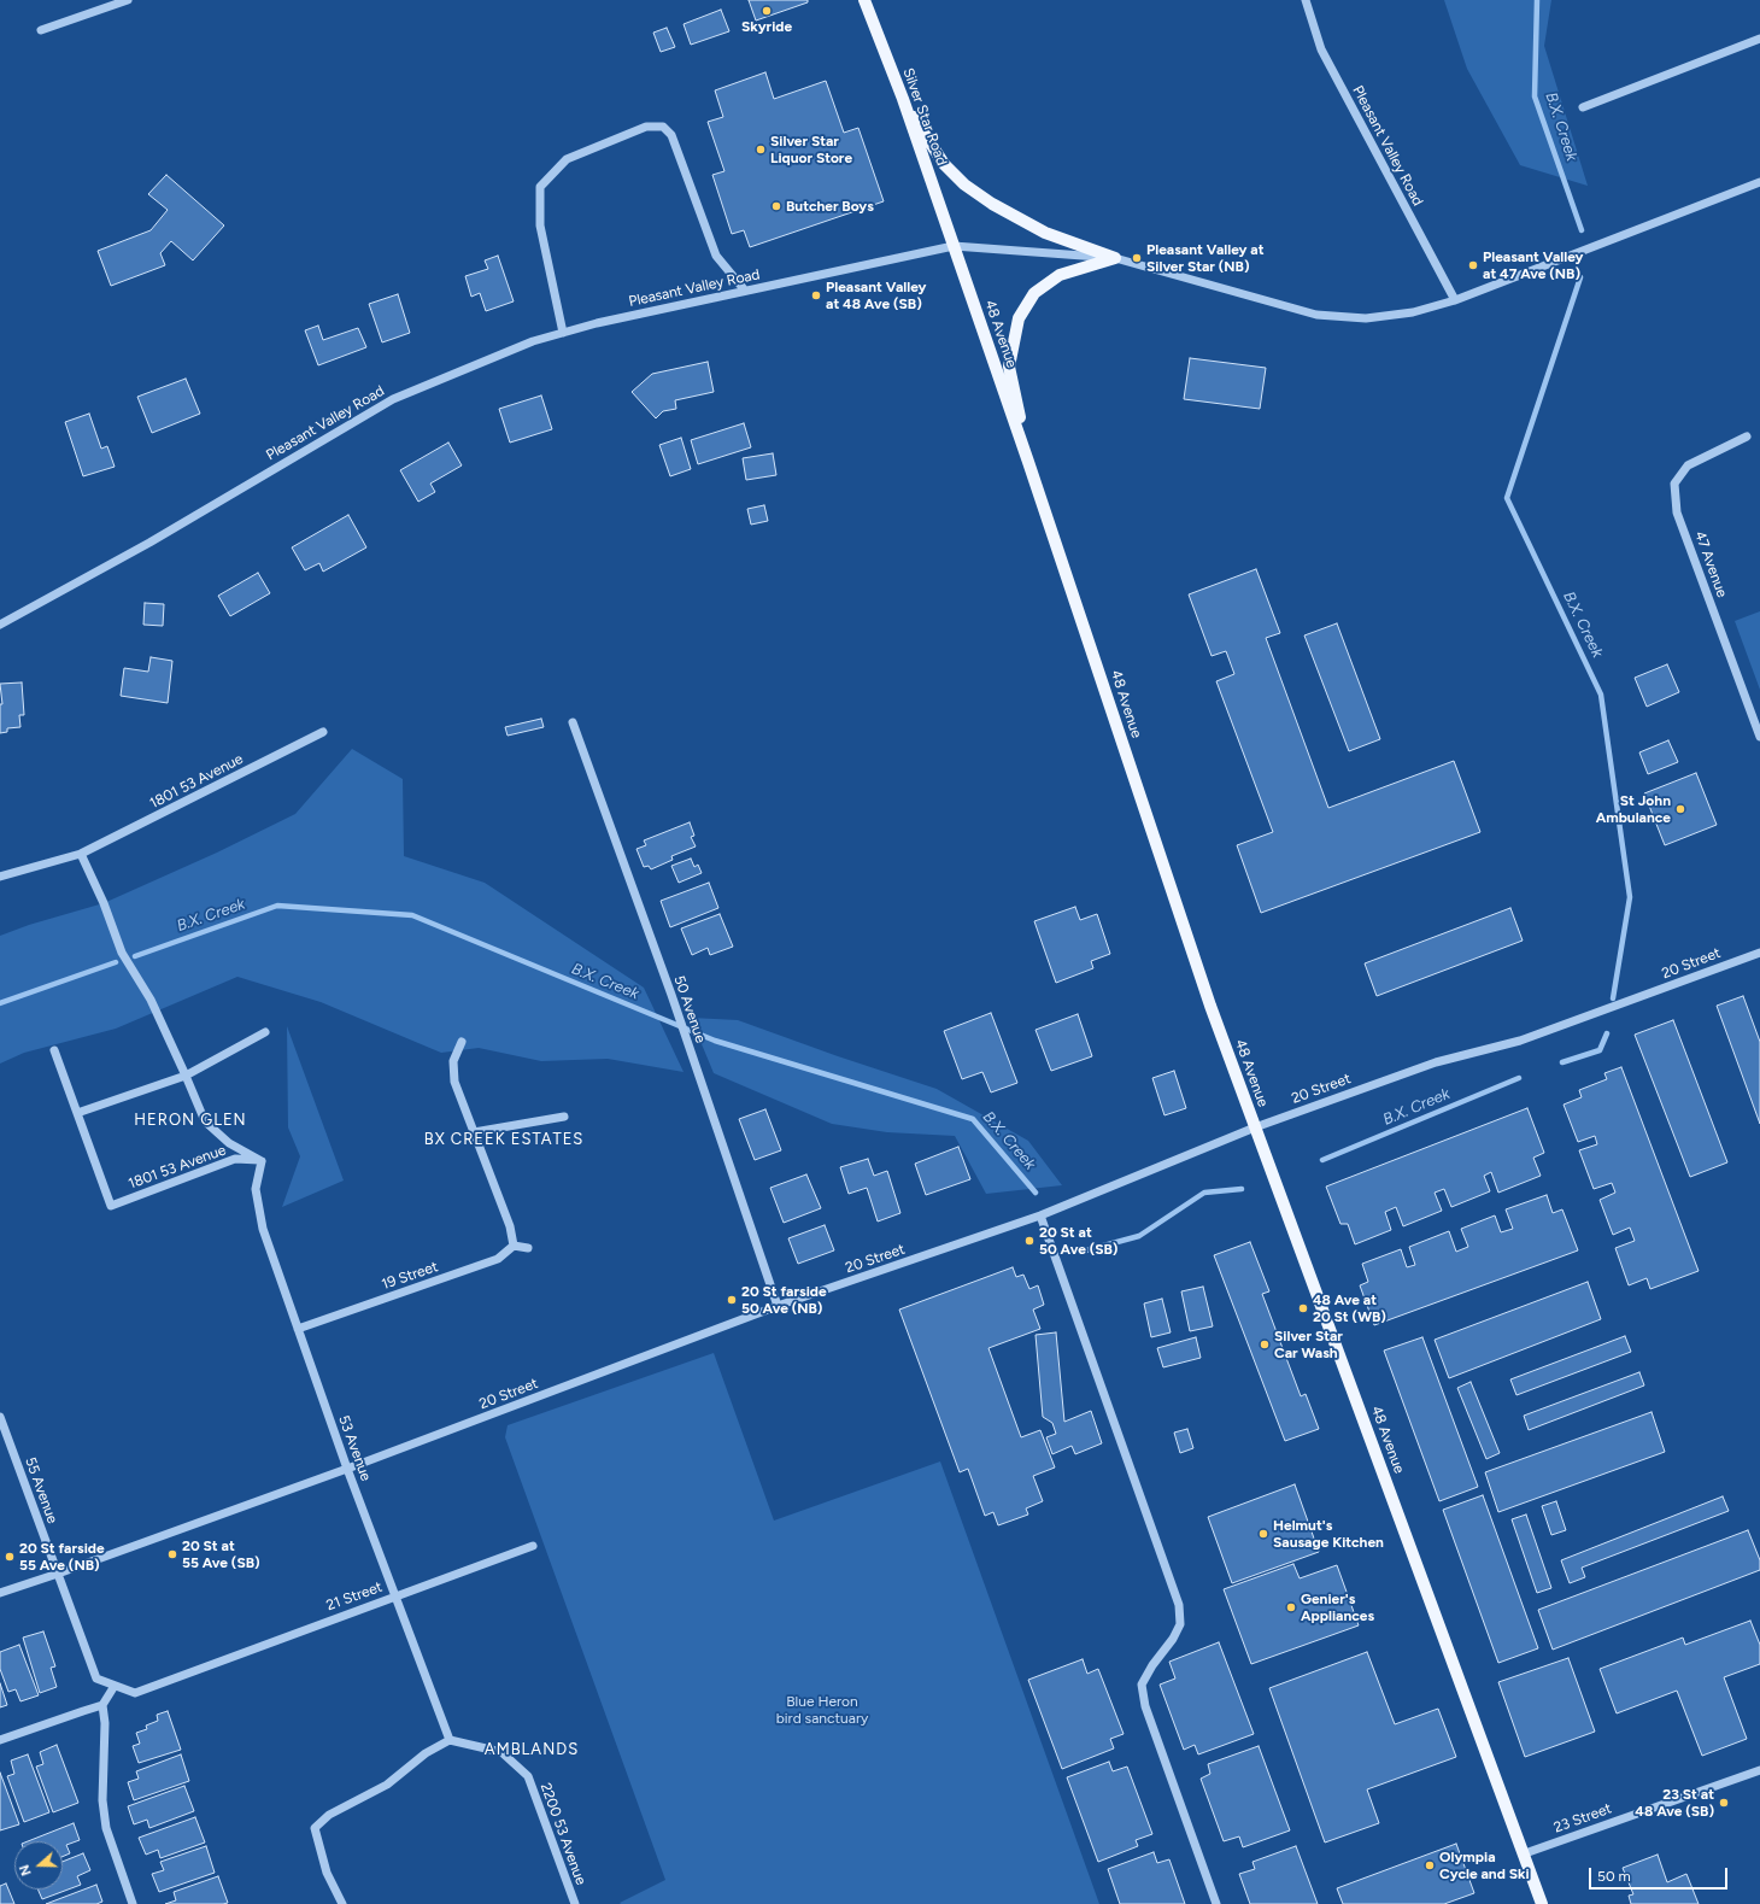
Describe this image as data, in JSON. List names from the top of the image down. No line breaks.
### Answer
{"streets":{"main road":["Silver Star Road","48 Avenue"],"street":["Pleasant Valley Road","47 Avenue","1801 53 Avenue","20 Street","50 Avenue","19 Street","53 Avenue","55 Avenue","21 Street","23 Street","2200 53 Avenue"]},"crossings":[["Silver Star Road","Pleasant Valley Road"],["Silver Star Road","48 Avenue"],["Pleasant Valley Road","48 Avenue"],["48 Avenue","20 Street"],["48 Avenue","23 Street"],["1801 53 Avenue","53 Avenue"],["20 Street","50 Avenue"],["20 Street","53 Avenue"],["20 Street","55 Avenue"],["19 Street","53 Avenue"],["53 Avenue","21 Street"],["53 Avenue","2200 53 Avenue"],["55 Avenue","21 Street"]],"districts":["HERON GLEN","BX CREEK ESTATES","AMBLANDS"],"water":["B.X. Creek"],"parks":["Blue Heron bird sanctuary"],"places":["Skyride","Silver Star Liquor Store","Butcher Boys","Pleasant Valley at Silver Star (NB)","Pleasant Valley at 47 Ave (NB)","Pleasant Valley at 48 Ave (SB)","St John Ambulance","20 St at 50 Ave (SB)","20 St farside 50 Ave (NB)","48 Ave at 20 St (WB)","Silver Star Car Wash","Helmut's Sausage Kitchen","20 St at 55 Ave (SB)","20 St farside 55 Ave (NB)","Genier's Appliances","23 St at 48 Ave (SB)","Olympia Cycle and Ski"],"scale_bar":"50 m","north":"left"}
